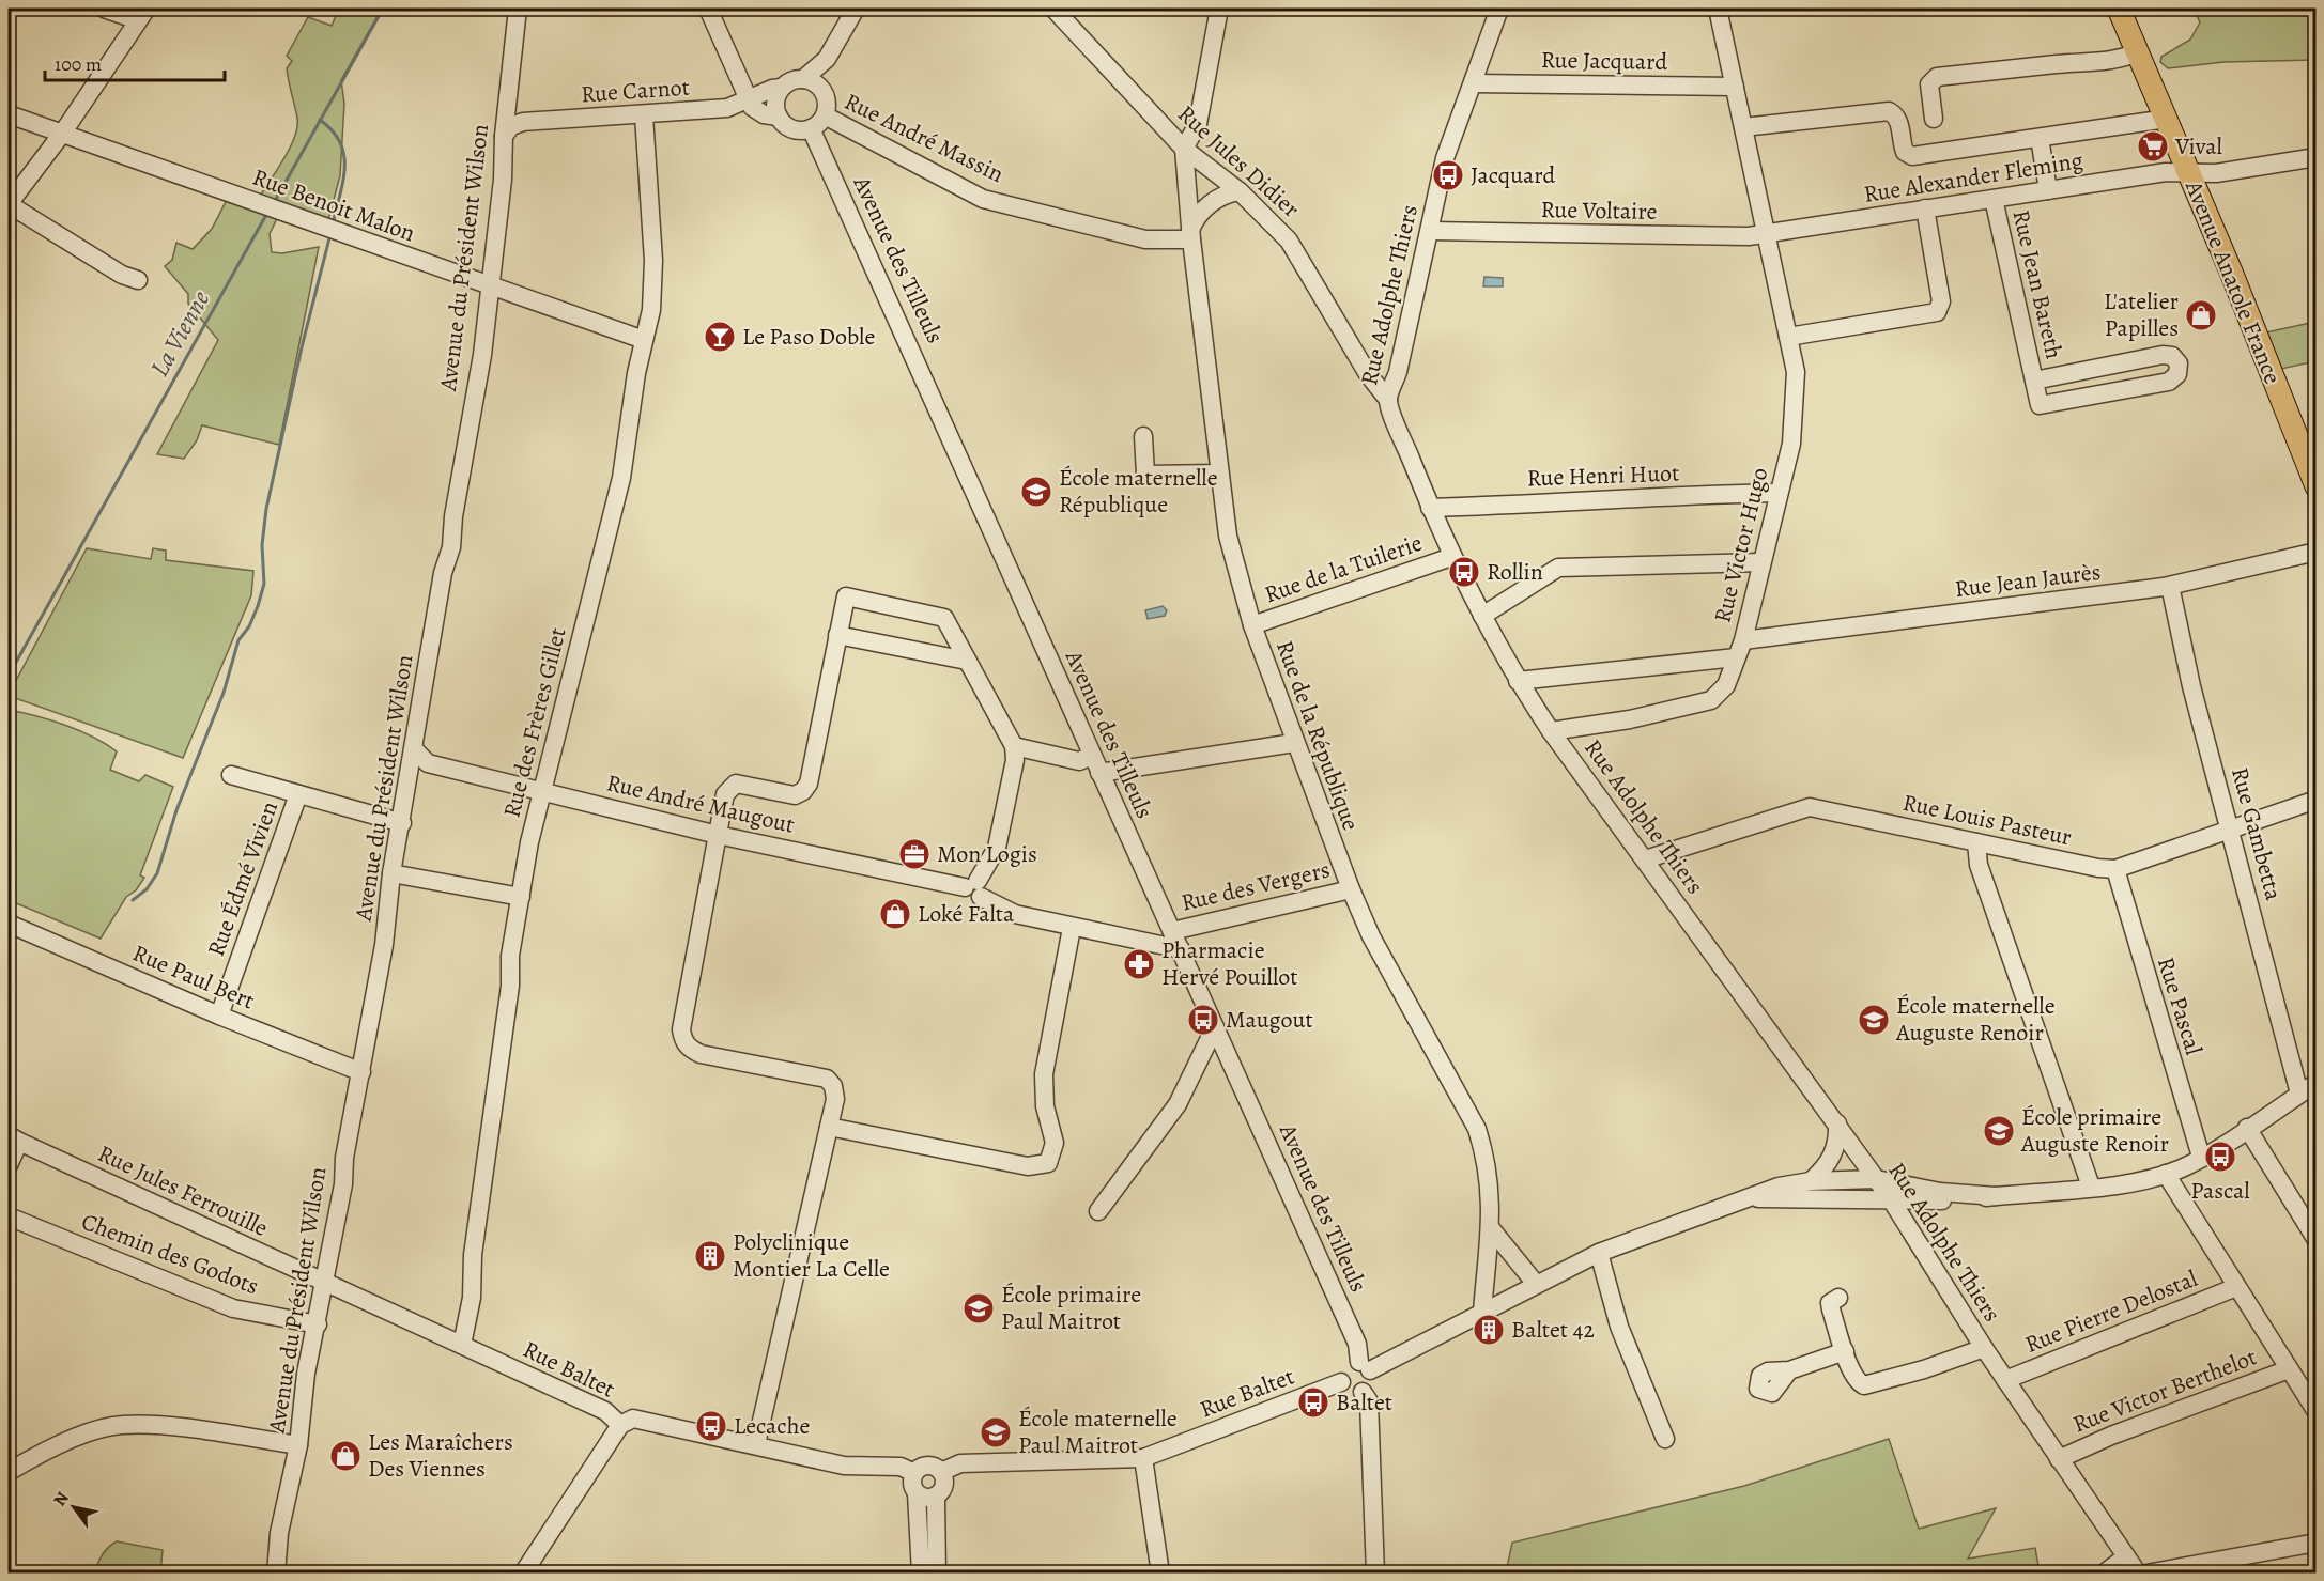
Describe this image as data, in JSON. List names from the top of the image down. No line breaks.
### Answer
{"streets":{"main road":["Avenue Anatole France"],"street":["Rue Jacquard","Rue Carnot","Rue André Massin","Rue Jules Didier","Rue Alexander Fleming","Rue Benoit Malon","Rue Voltaire","Avenue du Président Wilson","Avenue des Tilleuls","Rue Jean Bareth","Rue Adolphe Thiers","Rue Henri Huot","Rue Victor Hugo","Rue de la Tuilerie","Rue Jean Jaurès","Rue des Frères Gillet","Rue de la République","Rue André Maugout","Rue Louis Pasteur","Rue Gambetta","Rue Édmé Vivien","Rue des Vergers","Rue Paul Bert","Rue Pascal","Rue Jules Ferrouille","Chemin des Godots","Rue Pierre Delostal","Rue Baltet","Rue Victor Berthelot"]},"crossings":[["Rue Jacquard","Rue Adolphe Thiers"],["Rue Jacquard","Rue Victor Hugo"],["Rue Carnot","Rue André Massin"],["Rue Carnot","Avenue des Tilleuls"],["Rue Carnot","Rue des Frères Gillet"],["Rue André Massin","Avenue des Tilleuls"],["Rue André Massin","Rue de la République"],["Rue Jules Didier","Rue Adolphe Thiers"],["Rue Jules Didier","Rue de la République"],["Rue Alexander Fleming","Rue Voltaire"],["Rue Alexander Fleming","Avenue Anatole France"],["Rue Alexander Fleming","Rue Jean Bareth"],["Rue Alexander Fleming","Rue Victor Hugo"],["Rue Benoit Malon","Avenue du Président Wilson"],["Rue Benoit Malon","Rue des Frères Gillet"],["Rue Voltaire","Rue Adolphe Thiers"],["Rue Voltaire","Rue Victor Hugo"],["Avenue du Président Wilson","Rue Paul Bert"],["Avenue du Président Wilson","Rue Jules Ferrouille"],["Avenue du Président Wilson","Chemin des Godots"],["Avenue du Président Wilson","Rue Baltet"],["Avenue des Tilleuls","Rue André Maugout"],["Avenue des Tilleuls","Rue des Vergers"],["Avenue des Tilleuls","Rue Baltet"],["Rue Adolphe Thiers","Rue Henri Huot"],["Rue Adolphe Thiers","Rue Victor Hugo"],["Rue Adolphe Thiers","Rue de la Tuilerie"],["Rue Adolphe Thiers","Rue Louis Pasteur"],["Rue Adolphe Thiers","Rue Pierre Delostal"],["Rue Adolphe Thiers","Rue Victor Berthelot"],["Rue Henri Huot","Rue Victor Hugo"],["Rue Victor Hugo","Rue Jean Jaurès"],["Rue de la Tuilerie","Rue de la République"],["Rue Jean Jaurès","Rue Gambetta"],["Rue des Frères Gillet","Rue André Maugout"],["Rue des Frères Gillet","Rue Baltet"],["Rue de la République","Rue des Vergers"],["Rue Louis Pasteur","Rue Gambetta"],["Rue Louis Pasteur","Rue Pascal"],["Rue Édmé Vivien","Rue Paul Bert"],["Rue Jules Ferrouille","Rue Baltet"]],"water":["La Vienne"],"places":{"supermarket":["Vival"],"bus stop":["Jacquard","Rollin","Maugout","Pascal","Baltet","Lecache"],"shop":["L'atelier Papilles","Loké Falta","Les Maraîchers Des Viennes"],"bar":["Le Paso Doble"],"school or university":["École maternelle République","École maternelle Auguste Renoir","École primaire Auguste Renoir","École primaire Paul Maitrot","École maternelle Paul Maitrot"],"office":["Mon Logis"],"pharmacy":["Pharmacie Hervé Pouillot"],"building":["Polyclinique Montier La Celle","Baltet 42"]},"scale_bar":"100 m","north":"top left"}
